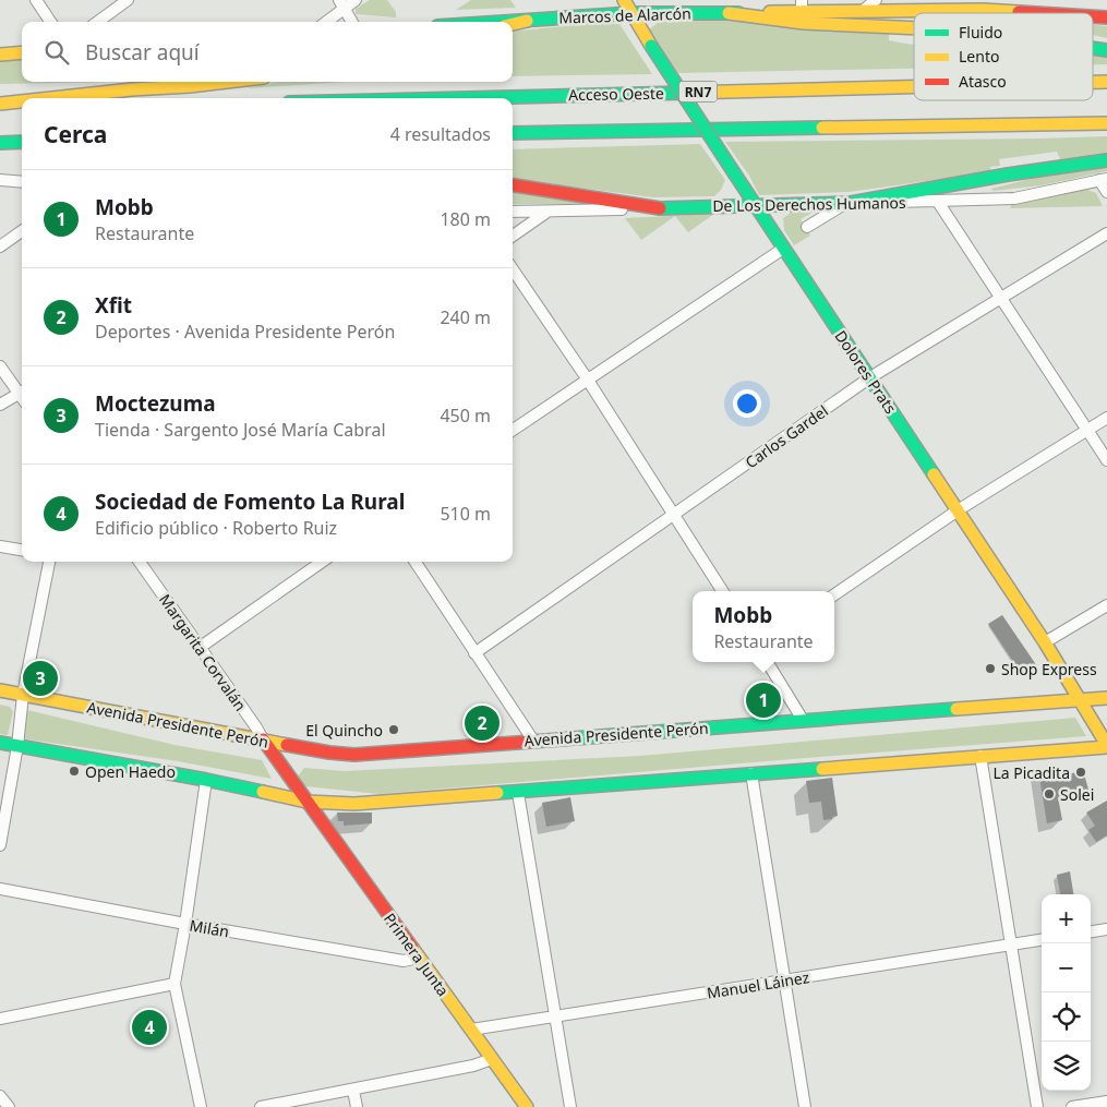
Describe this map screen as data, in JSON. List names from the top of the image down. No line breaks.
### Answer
{"streets":{"main road":["Marcos de Alarcón","RN7","Acceso Oeste","De Los Derechos Humanos","Dolores Prats","Margarita Corvalán","Avenida Presidente Perón","Primera Junta"],"street":["Carlos Gardel","Milán","Manuel Láinez"]},"crossings":[["Marcos de Alarcón","Dolores Prats"],["De Los Derechos Humanos","Dolores Prats"],["Dolores Prats","Carlos Gardel"],["Dolores Prats","Avenida Presidente Perón"],["Margarita Corvalán","Avenida Presidente Perón"],["Margarita Corvalán","Primera Junta"],["Milán","Primera Junta"],["Primera Junta","Manuel Láinez"]],"places":["Shop Express","El Quincho","Open Haedo","La Picadita","Solei"],"legend":["Fluido","Lento","Atasco"],"page":{"search":"Buscar aquí","heading":["Cerca","4 resultados"],"list":[{"mark":"1","name":"Mobb","note":"Restaurante","value":"180 m"},{"mark":"2","name":"Xfit","note":"Deportes · Avenida Presidente Perón","value":"240 m"},{"mark":"3","name":"Moctezuma","note":"Tienda · Sargento José María Cabral","value":"450 m"},{"mark":"4","name":"Sociedad de Fomento La Rural","note":"Edificio público · Roberto Ruiz","value":"510 m"}],"popup":["Mobb","Restaurante"],"pins":["3","1","2","4"],"map_buttons":["+","−"]}}
